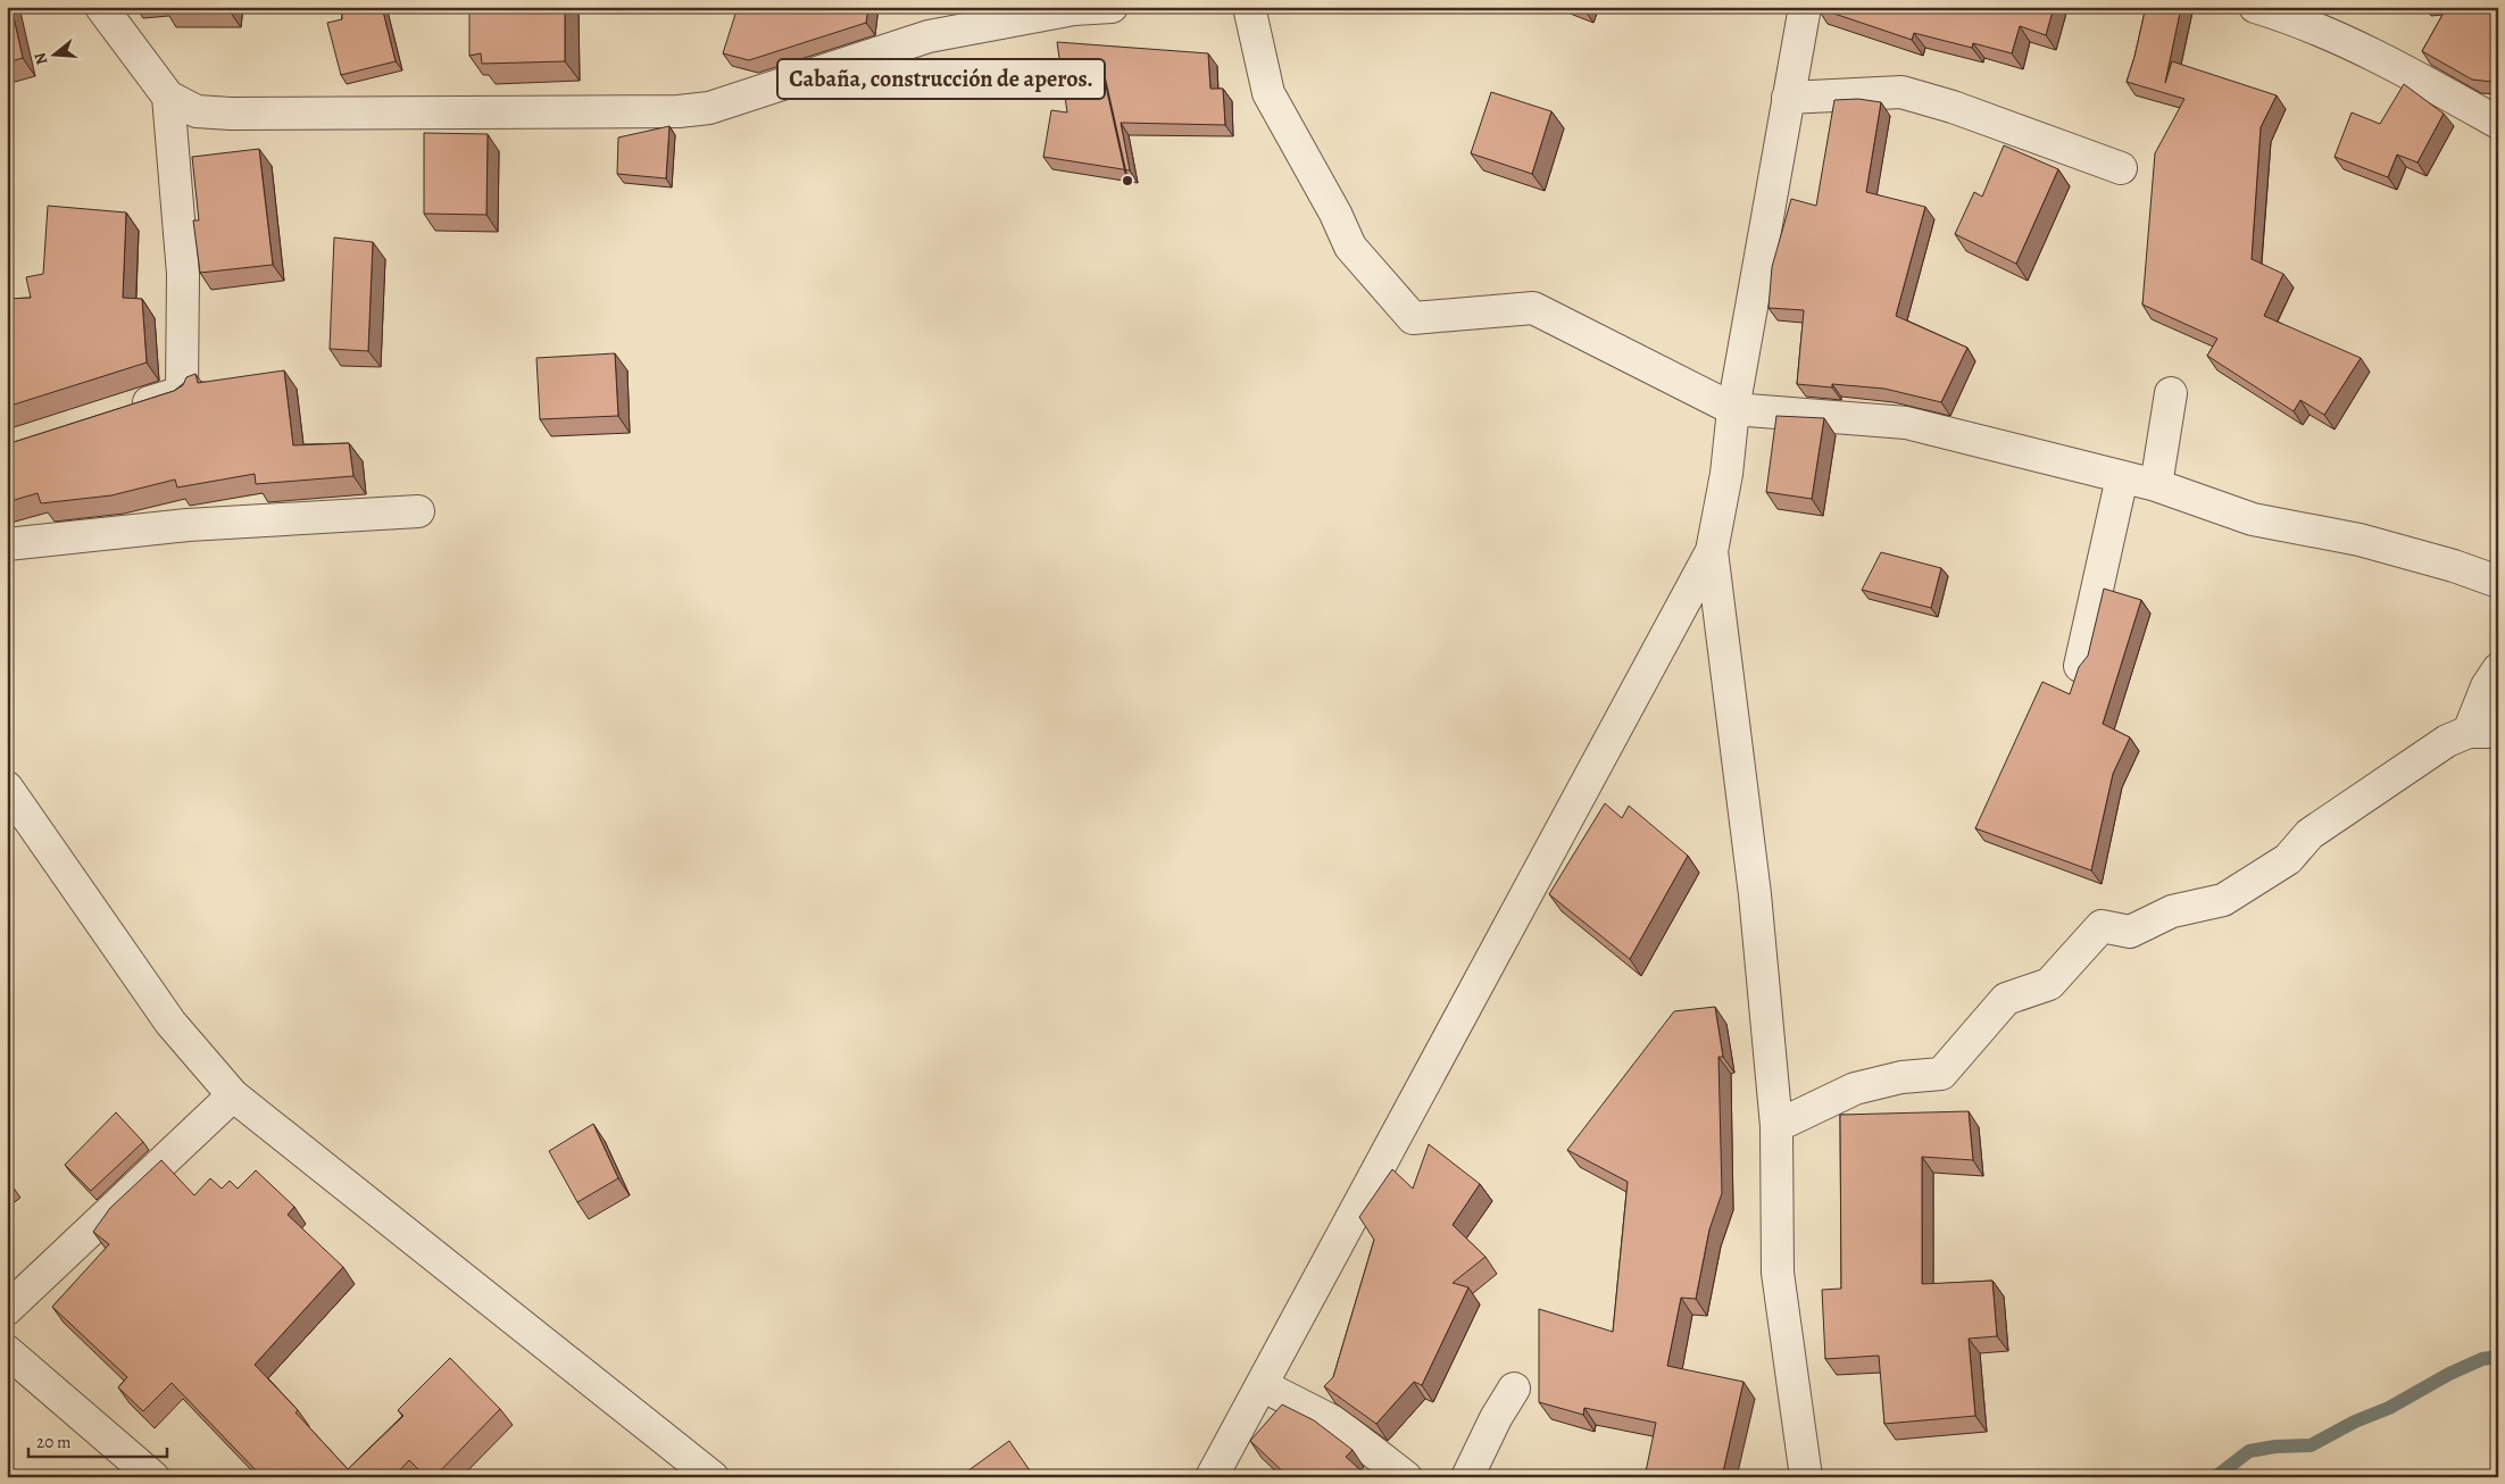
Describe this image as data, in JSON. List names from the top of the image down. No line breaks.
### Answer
{"places":["Cabaña, construcción de aperos."],"scale_bar":"20 m","north":"left"}
